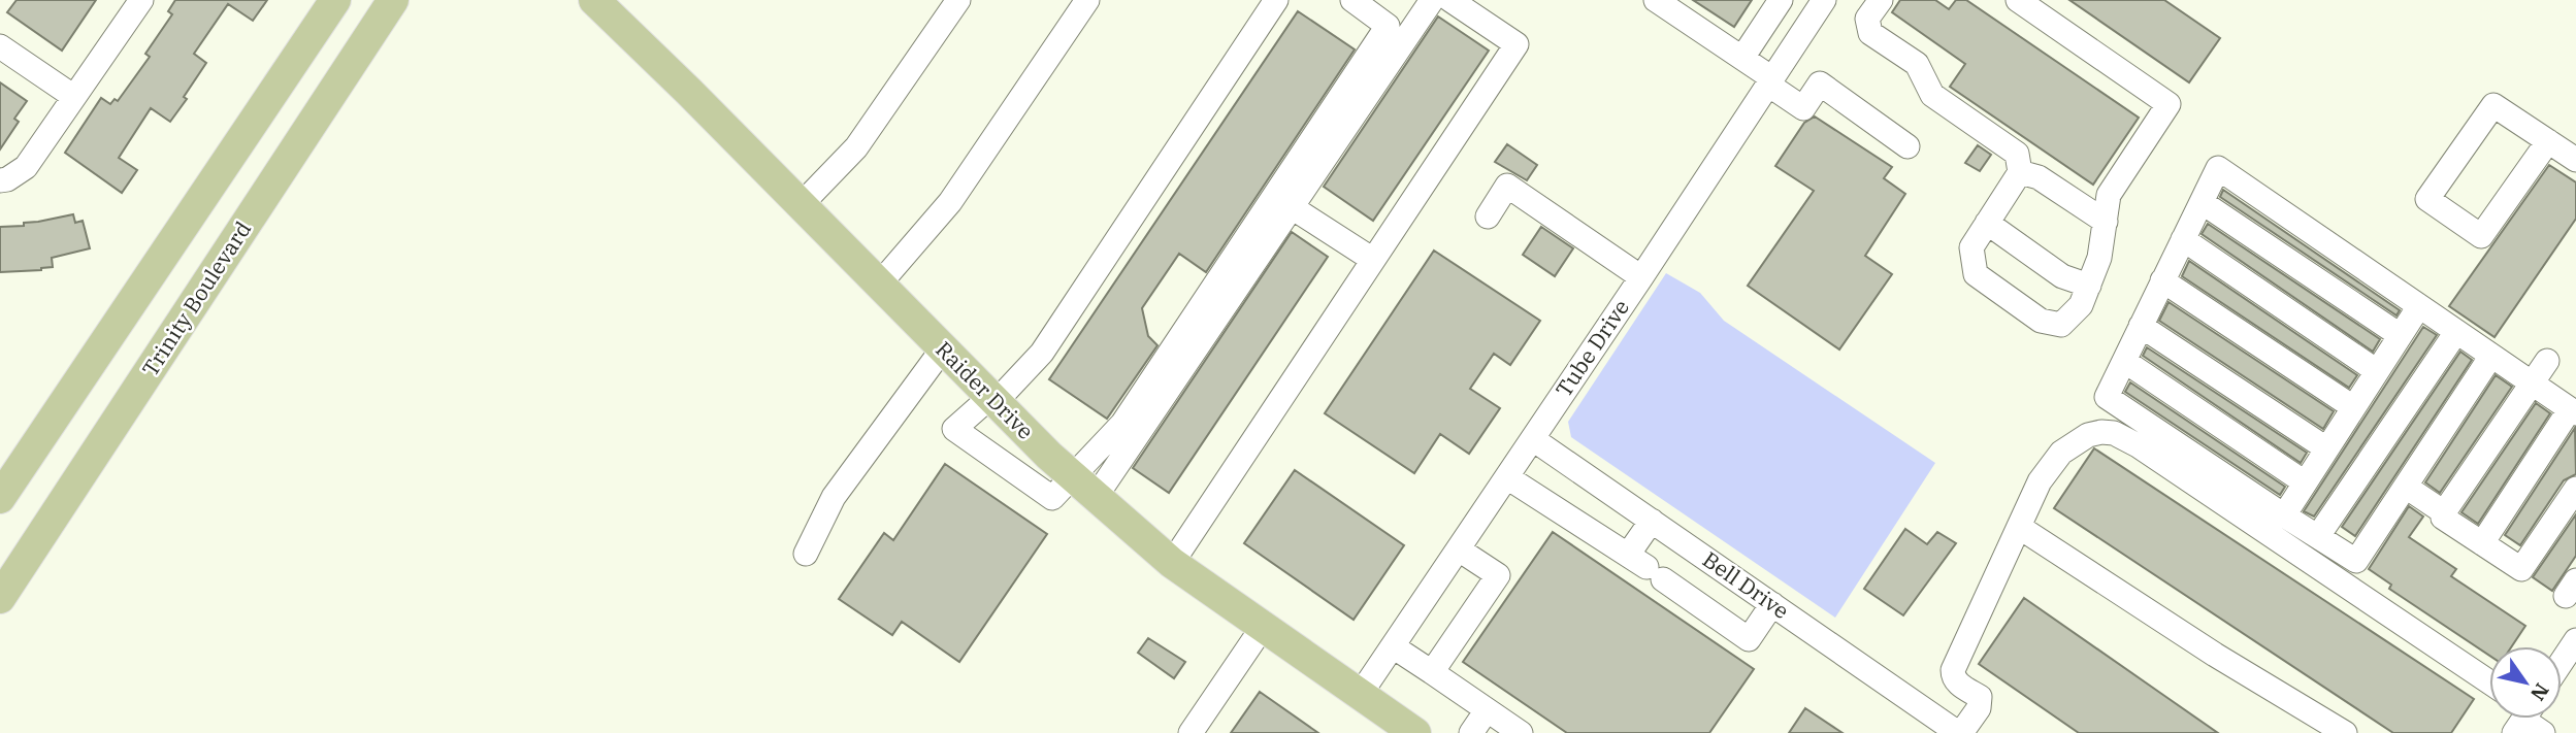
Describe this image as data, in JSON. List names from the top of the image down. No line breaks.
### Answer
{"streets":{"main road":["Trinity Boulevard","Raider Drive"],"street":["Tube Drive","Bell Drive"]},"crossings":[["Tube Drive","Raider Drive"],["Tube Drive","Bell Drive"]],"north":"bottom right"}
